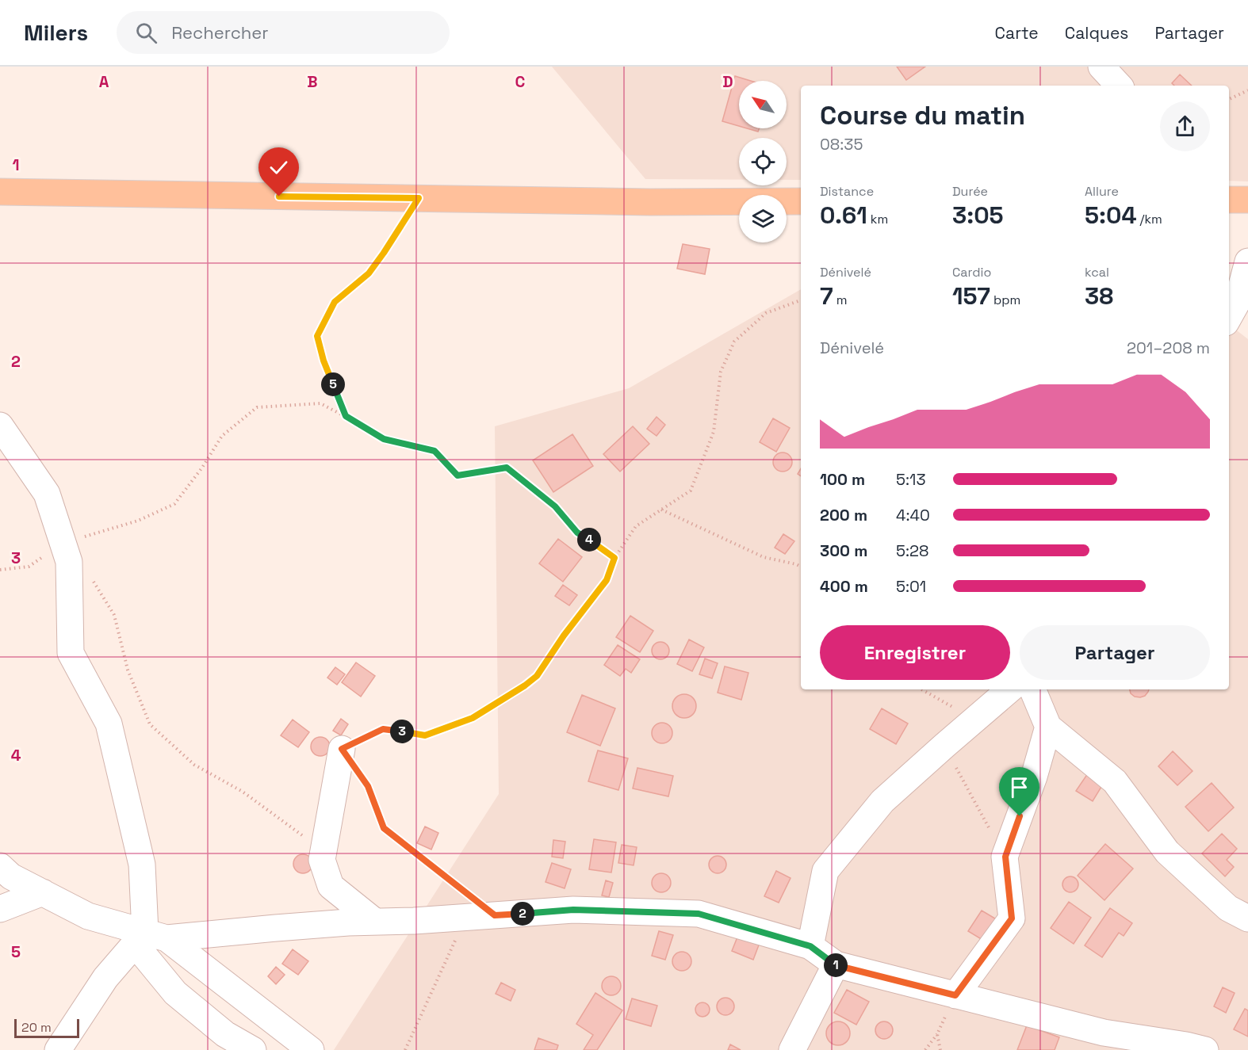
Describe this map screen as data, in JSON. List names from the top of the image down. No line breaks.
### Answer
{"scale_bar":"20 m","north":"top left","page":{"header":"Milers","search":"Rechercher","nav":["Carte","Calques","Partager"],"heading":["Course du matin","08:35"],"stats":[["Distance","0.61 km"],["Durée","3:05"],["Allure","5:04 /km"],["Dénivelé","7 m"],["Cardio","157 bpm"],["kcal","38"]],"chart":["Dénivelé","201–208 m"],"pins":["5","4","3","2","1"],"list":[{"name":"100 m","note":"5:13"},{"name":"200 m","note":"4:40"},{"name":"300 m","note":"5:28"},{"name":"400 m","note":"5:01"}],"buttons":["Enregistrer","Partager"],"scale":"20 m"},"grid":{"columns":["A","B","C","D"],"rows":["1","2","3","4","5"]}}
